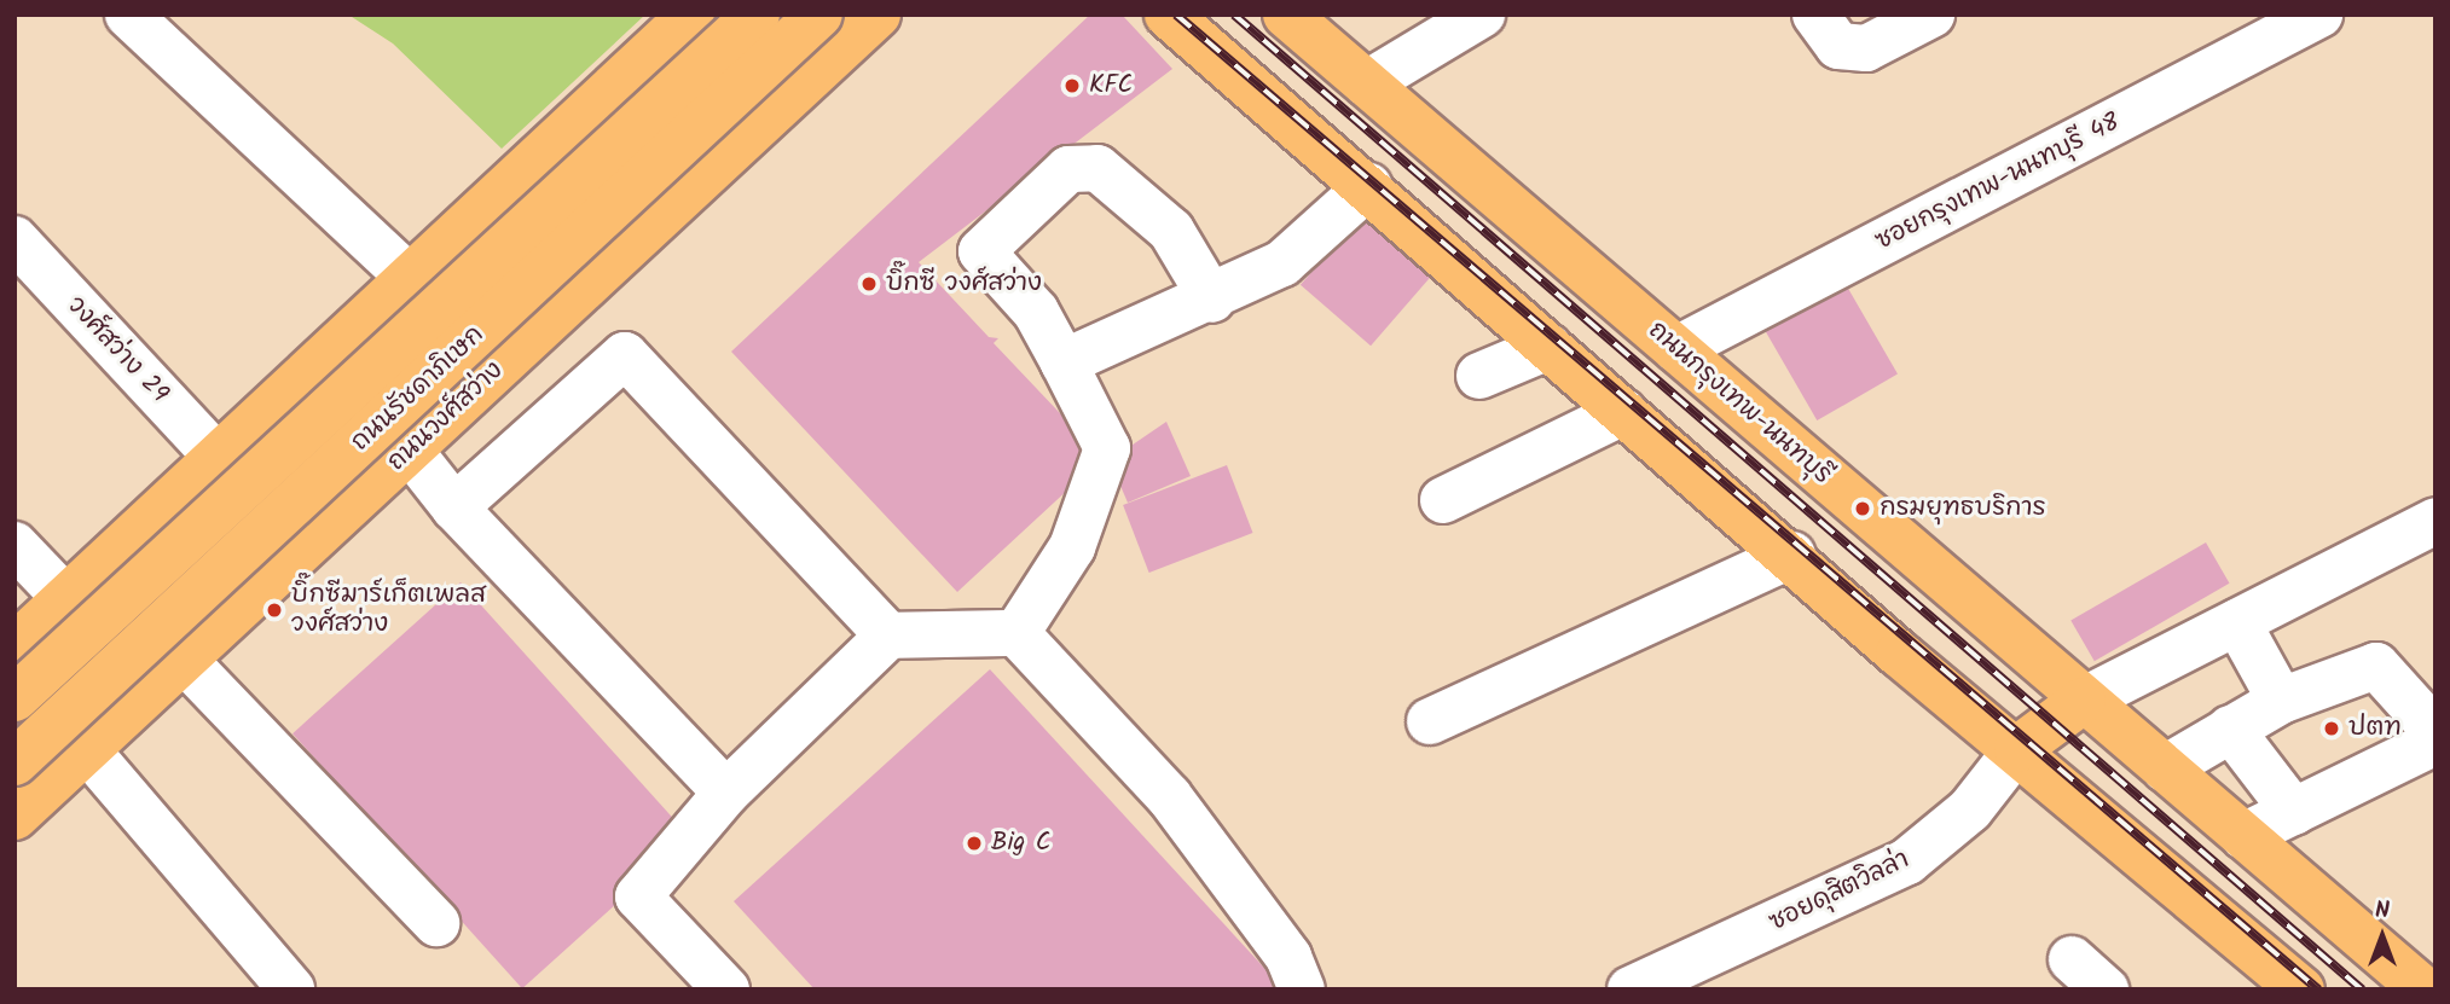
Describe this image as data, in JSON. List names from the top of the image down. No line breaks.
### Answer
{"streets":{"main road":["ถนนรัชดาภิเษก","ถนนกรุงเทพ-นนทบุรี","ถนนวงศ์สว่าง"],"street":["ซอยกรุงเทพ-นนทบุรี 48","วงศ์สว่าง 29","ซอยดุสิตวิลล่า"]},"crossings":[["ซอยกรุงเทพ-นนทบุรี 48","ถนนกรุงเทพ-นนทบุรี"]],"places":["KFC","บิ๊กซี วงศ์สว่าง","กรมยุทธบริการ","บิ๊กซีมาร์เก็ตเพลส วงศ์สว่าง","ปตท","Big C"],"north":"top"}
